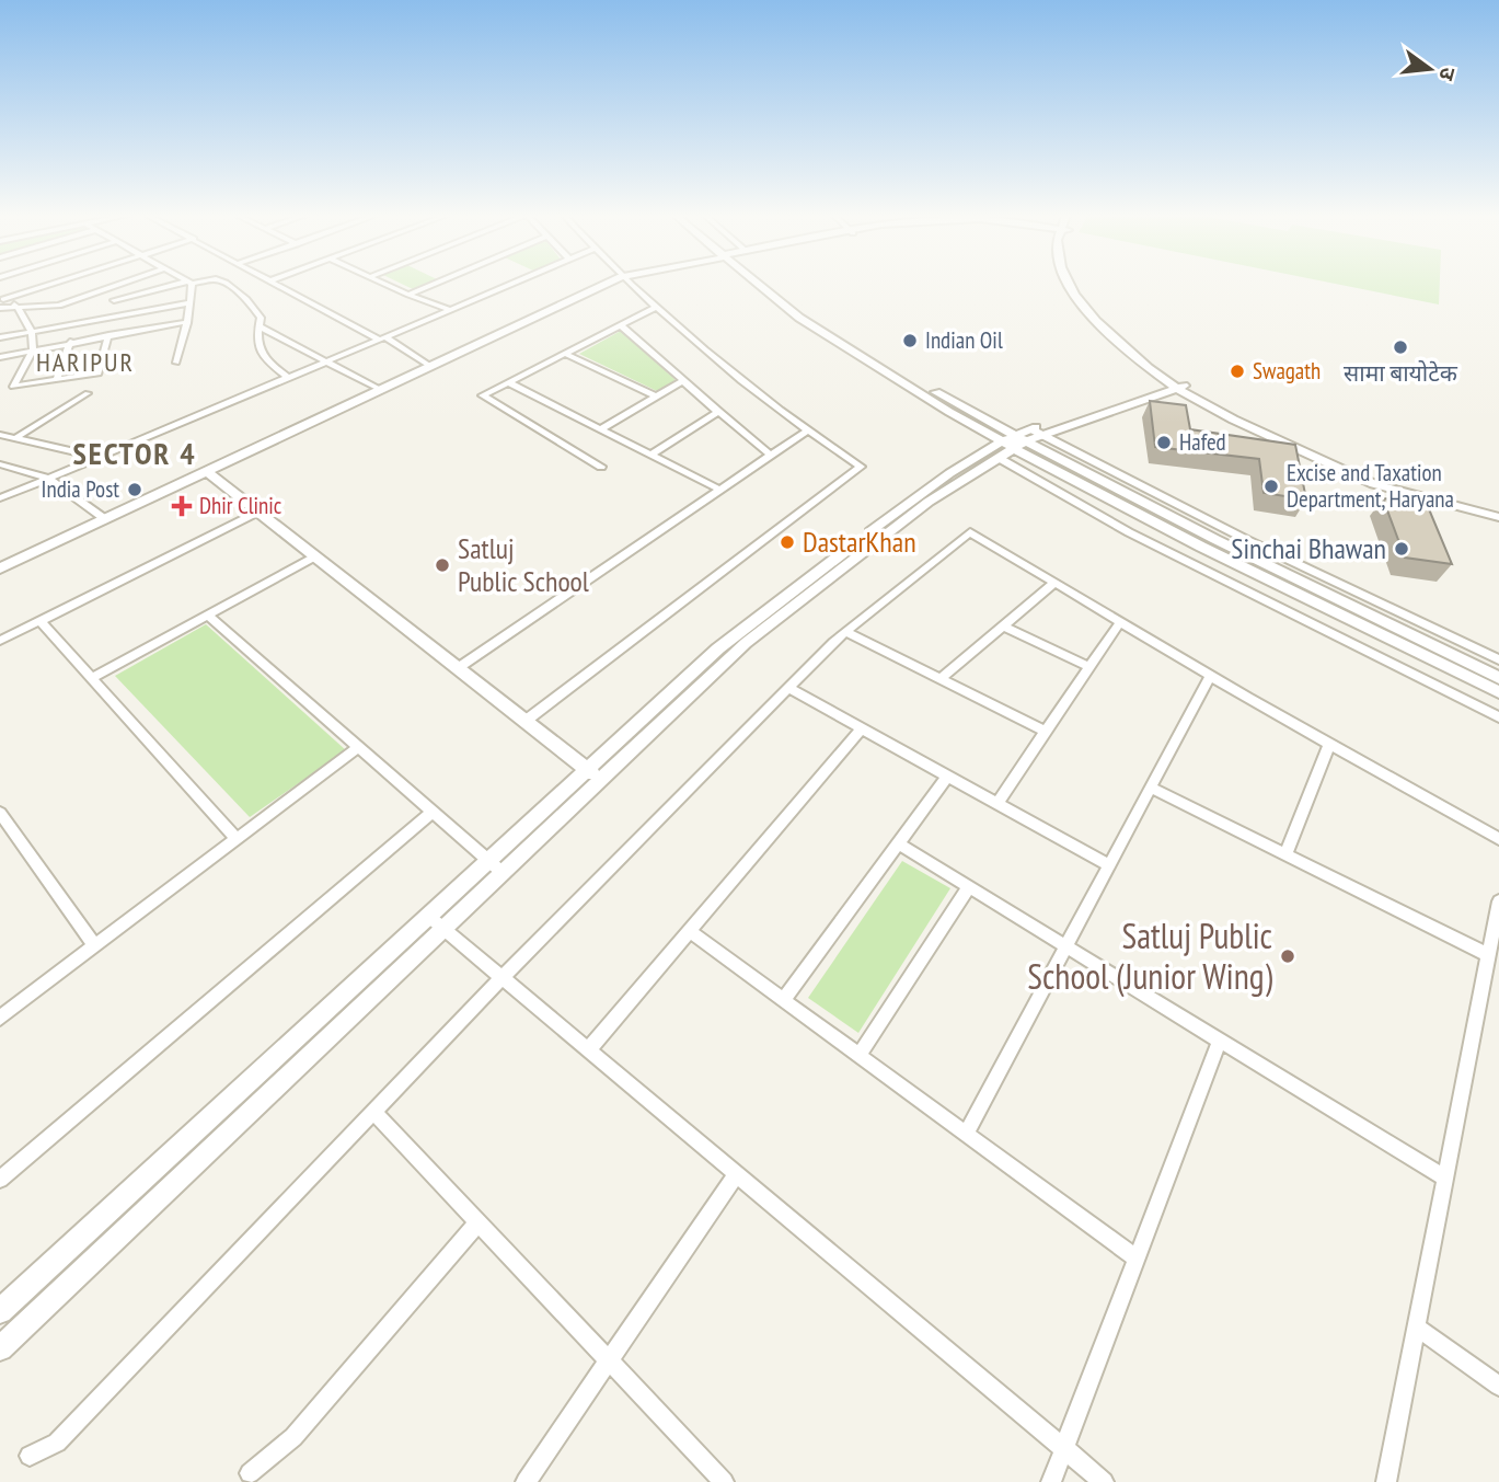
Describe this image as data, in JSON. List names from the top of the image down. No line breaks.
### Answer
{"districts":["HARIPUR","SECTOR 4"],"places":{"other":["Indian Oil","सामा बायोटेक","Swagath","Hafed","Excise and Taxation Department, Haryana","India Post","DastarKhan","Sinchai Bhawan","Satluj Public School","Satluj Public School (Junior Wing)"],"health":["Dhir Clinic"]},"north":"right"}
